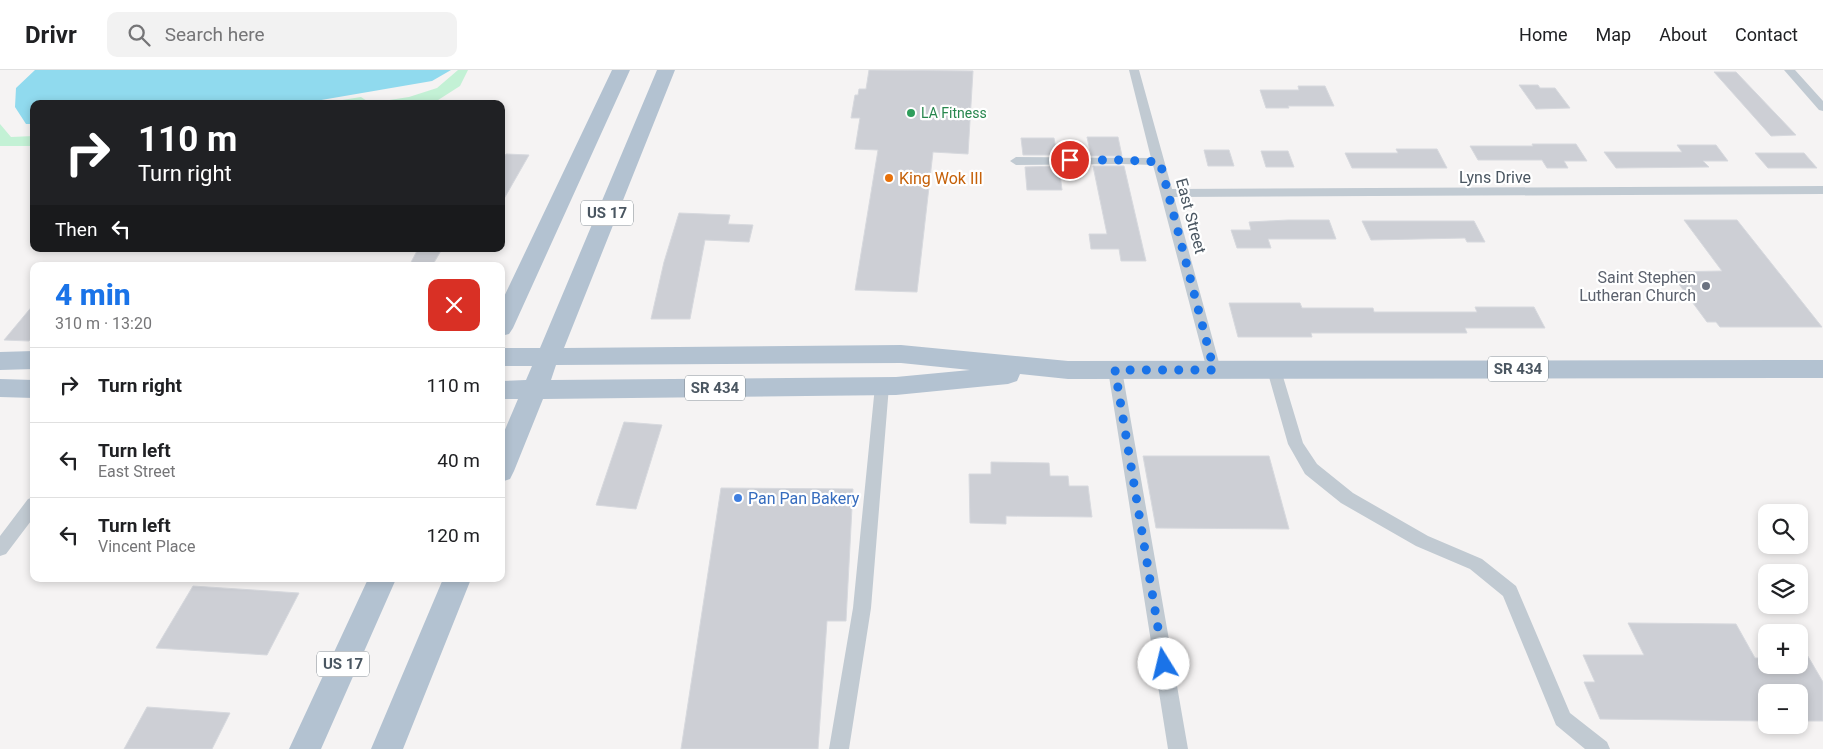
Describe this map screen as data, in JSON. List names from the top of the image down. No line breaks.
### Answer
{"streets":{"main road":["US 17","SR 434"],"street":["Lyns Drive","East Street"]},"crossings":[["Lyns Drive","East Street"],["US 17","SR 434"],["East Street","SR 434"]],"places":["LA Fitness","King Wok III","Saint Stephen Lutheran Church","Pan Pan Bakery"],"page":{"header":"Drivr","search":"Search here","nav":["Home","Map","About","Contact"],"turn":["110 m","Turn right"],"then":"Then","heading":["4 min","310 m · 13:20"],"list":[{"name":"Turn right","value":"110 m"},{"name":"Turn left","note":"East Street","value":"40 m"},{"name":"Turn left","note":"Vincent Place","value":"120 m"}],"map_buttons":["+","−"]}}
